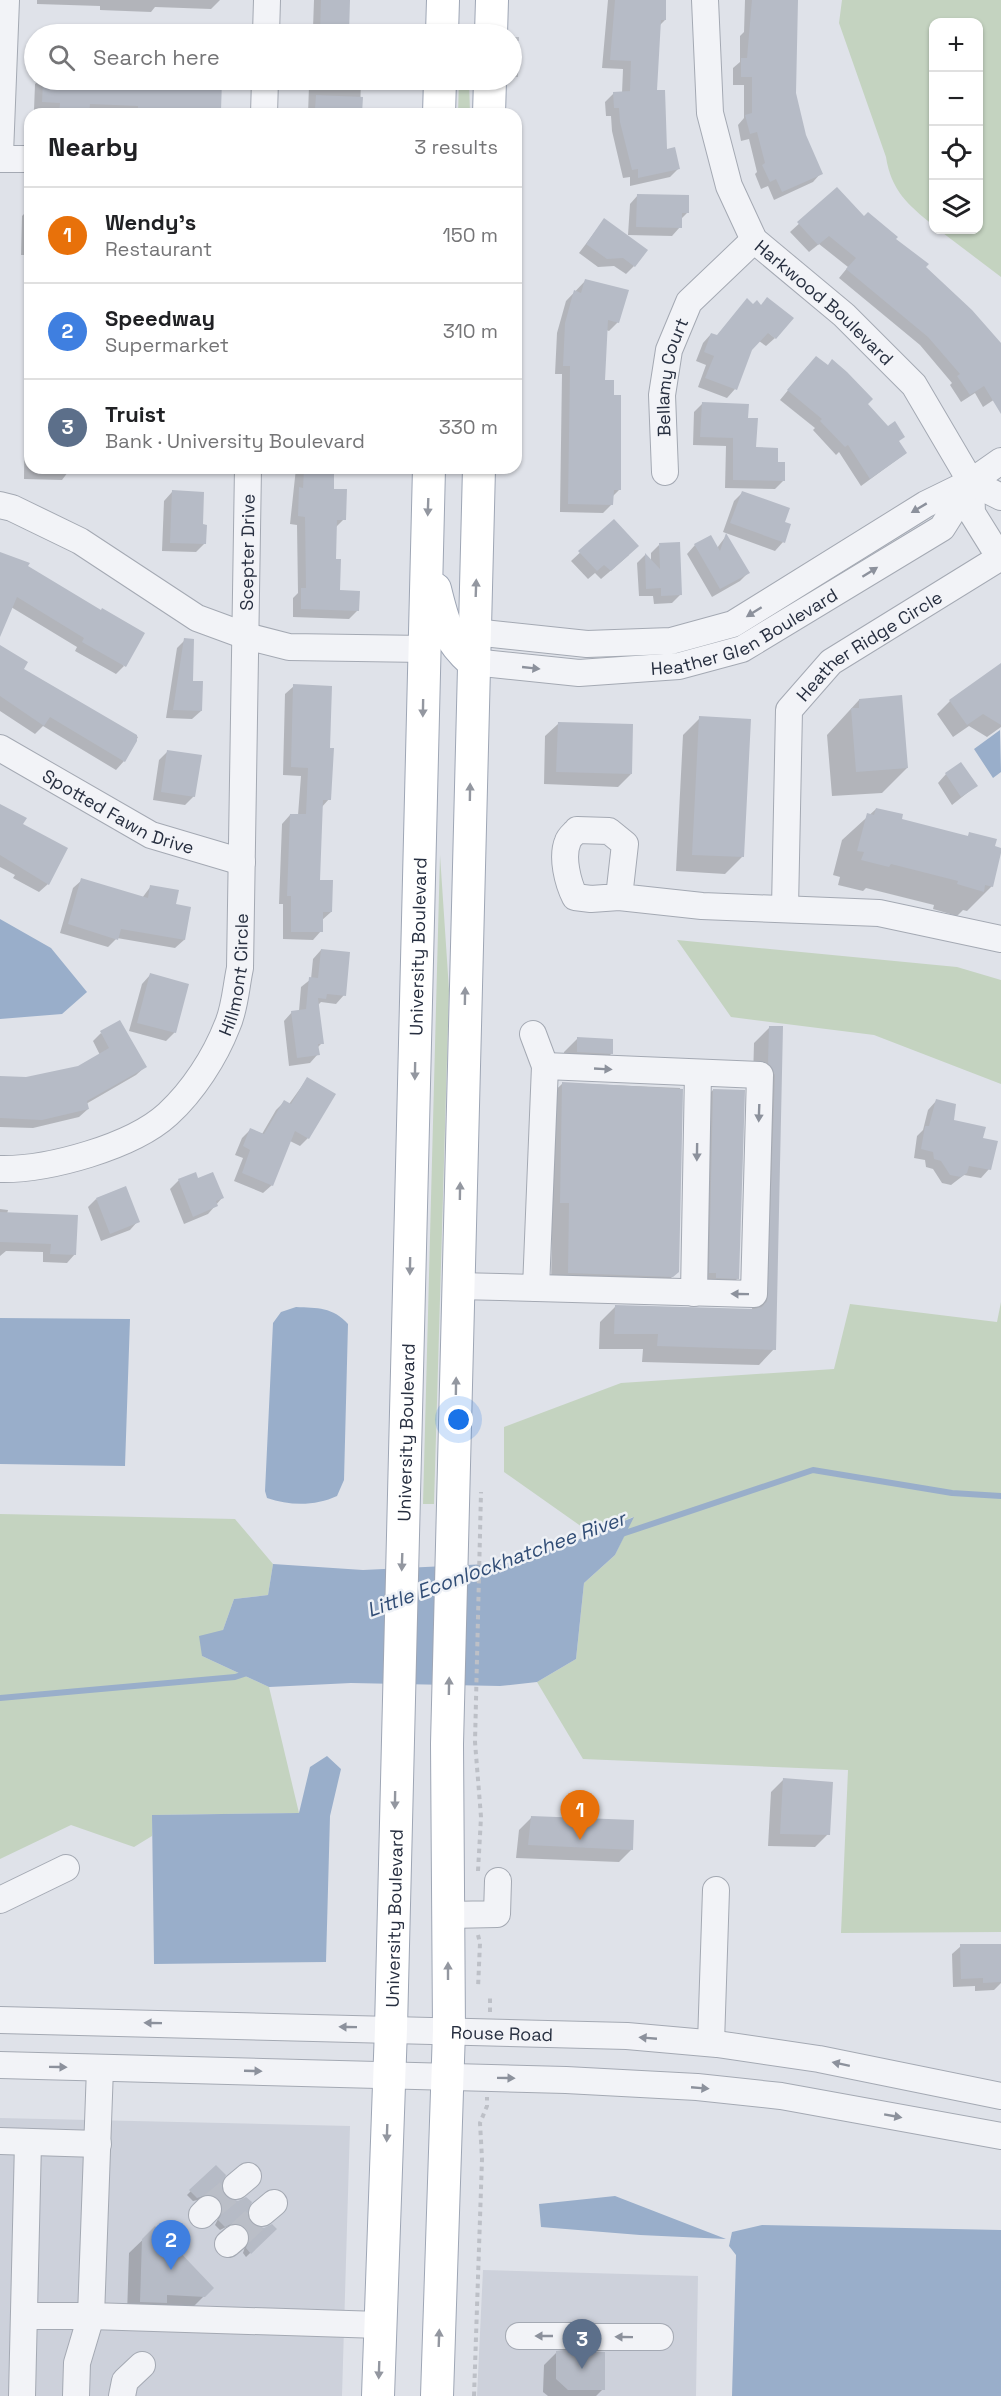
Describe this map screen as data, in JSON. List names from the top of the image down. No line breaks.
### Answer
{"streets":{"main road":["University Boulevard"],"street":["Harkwood Boulevard","Bellamy Court","Scepter Drive","Heather Glen Boulevard","Heather Ridge Circle","Spotted Fawn Drive","Hillmont Circle","Rouse Road"]},"crossings":[["Harkwood Boulevard","Bellamy Court"],["Harkwood Boulevard","Heather Glen Boulevard"],["Harkwood Boulevard","Heather Ridge Circle"],["Scepter Drive","Hillmont Circle"],["Heather Glen Boulevard","Heather Ridge Circle"],["Spotted Fawn Drive","Hillmont Circle"],["University Boulevard","Rouse Road"]],"water":["Little Econlockhatchee River"],"page":{"map_buttons":["+","−"],"search":"Search here","heading":["Nearby","3 results"],"list":[{"mark":"1","name":"Wendy's","note":"Restaurant","value":"150 m"},{"mark":"2","name":"Speedway","note":"Supermarket","value":"310 m"},{"mark":"3","name":"Truist","note":"Bank · University Boulevard","value":"330 m"}],"pins":["1","2","3"]}}
